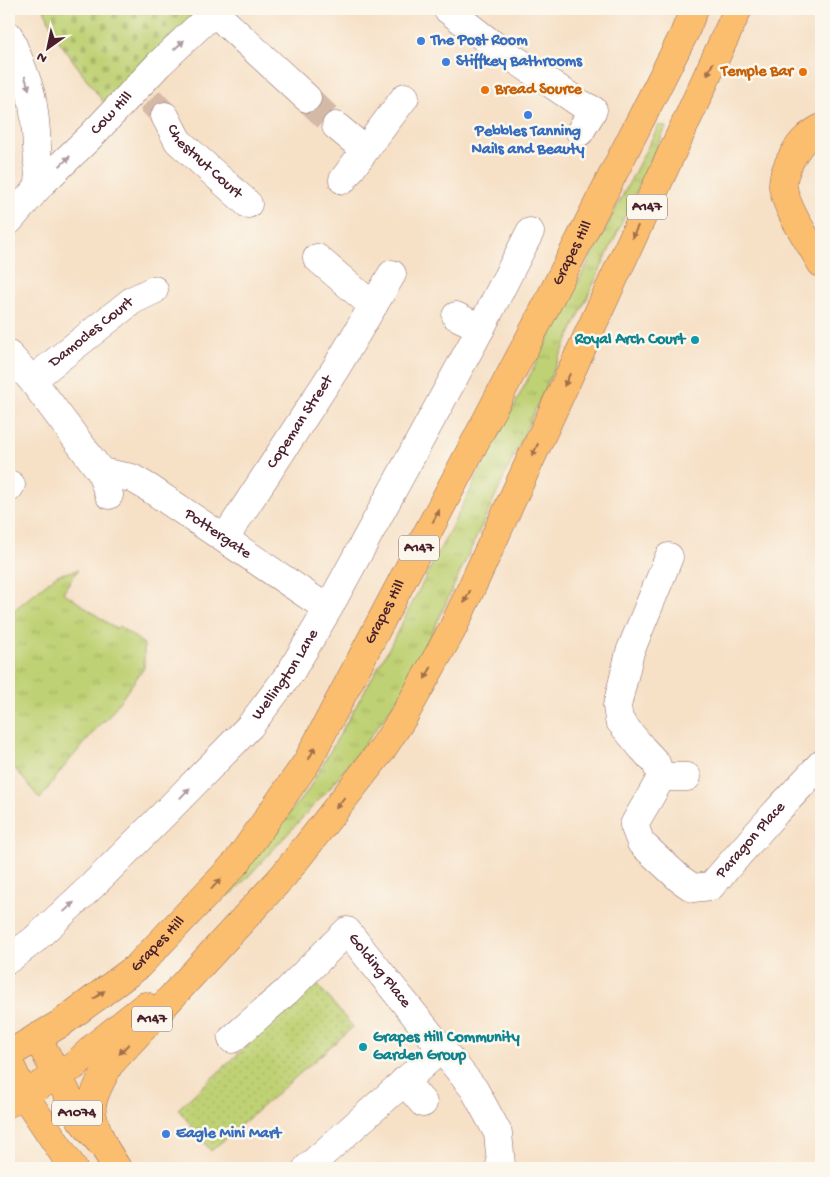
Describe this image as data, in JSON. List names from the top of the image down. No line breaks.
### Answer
{"streets":{"main road":["A147","Grapes Hill","A1074"],"street":["Cow Hill","Chestnut Court","Damocles Court","Copeman Street","Pottergate","Wellington Lane","Paragon Place","Golding Place"]},"crossings":[["Cow Hill","Chestnut Court"],["A147","Grapes Hill"],["A147","A1074"],["Grapes Hill","A1074"],["Damocles Court","Pottergate"],["Copeman Street","Pottergate"],["Pottergate","Wellington Lane"]],"one_way":["Cow Hill","Wellington Lane"],"places":["The Post Room","Stiffkey Bathrooms","Temple Bar","Bread Source","Pebbles Tanning Nails and Beauty","Royal Arch Court","Grapes Hill Community Garden Group","Eagle Mini Mart"],"north":"bottom left"}
